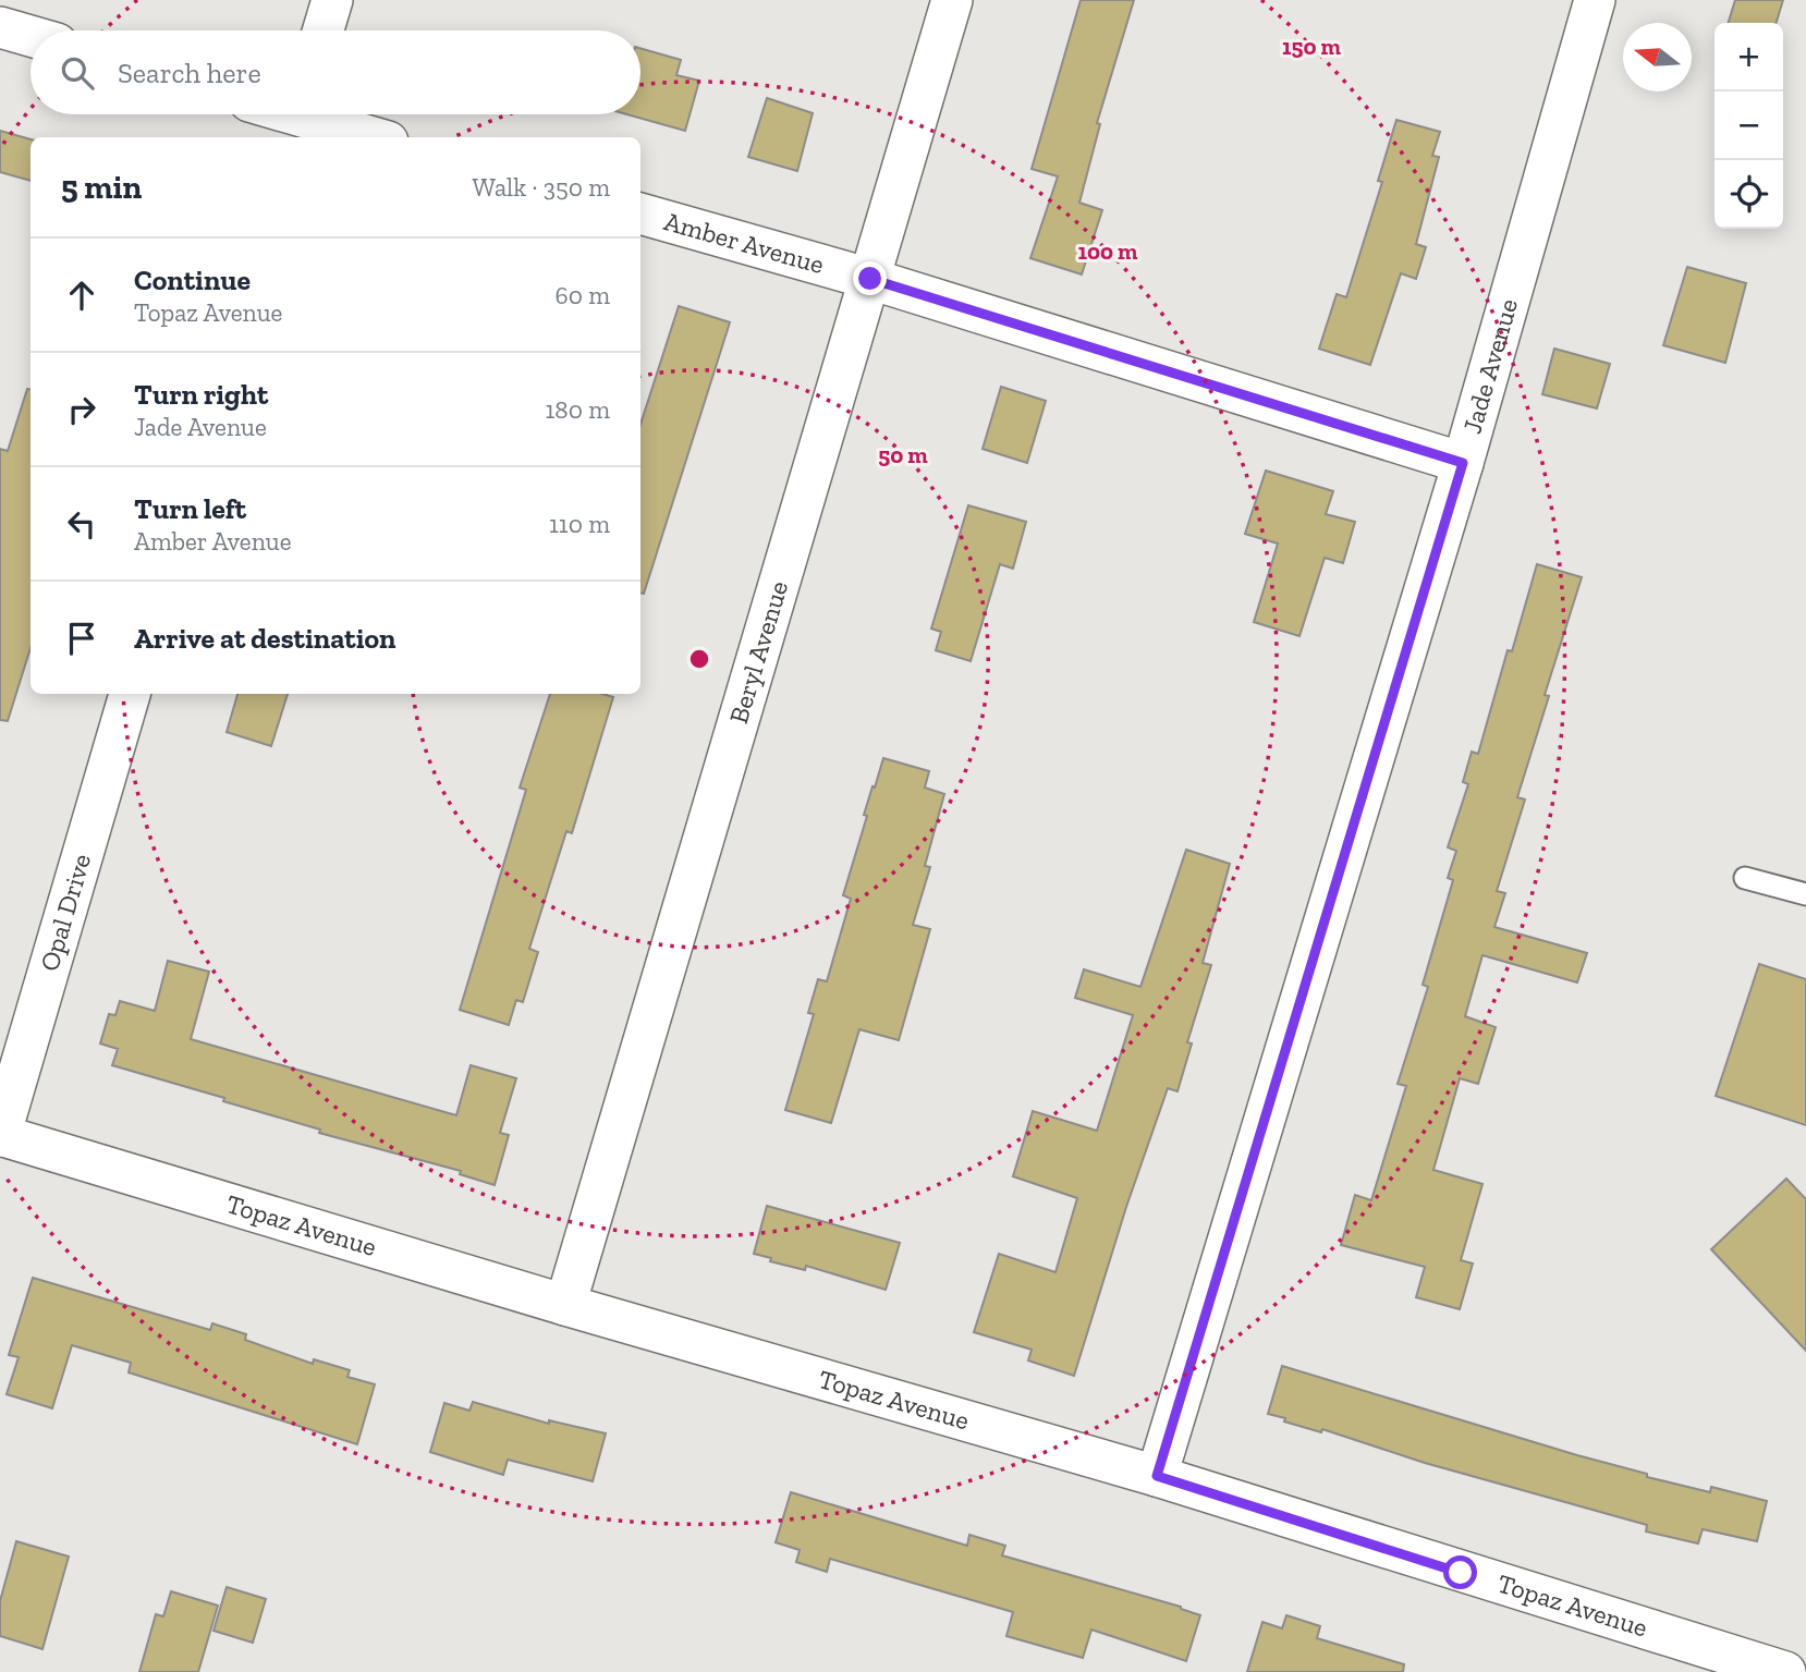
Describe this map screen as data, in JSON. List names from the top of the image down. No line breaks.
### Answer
{"streets":{"street":["Amber Avenue","Jade Avenue","Beryl Avenue","Opal Drive","Topaz Avenue"]},"crossings":[["Amber Avenue","Jade Avenue"],["Amber Avenue","Beryl Avenue"],["Jade Avenue","Topaz Avenue"],["Beryl Avenue","Topaz Avenue"],["Opal Drive","Topaz Avenue"]],"north":"left","page":{"map_buttons":["+","−"],"search":"Search here","heading":["5 min","Walk · 350 m"],"list":[["Continue","Topaz Avenue","60 m"],["Turn right","Jade Avenue","180 m"],["Turn left","Amber Avenue","110 m"],"Arrive at destination"]},"rings":["150 m","100 m","50 m"]}
